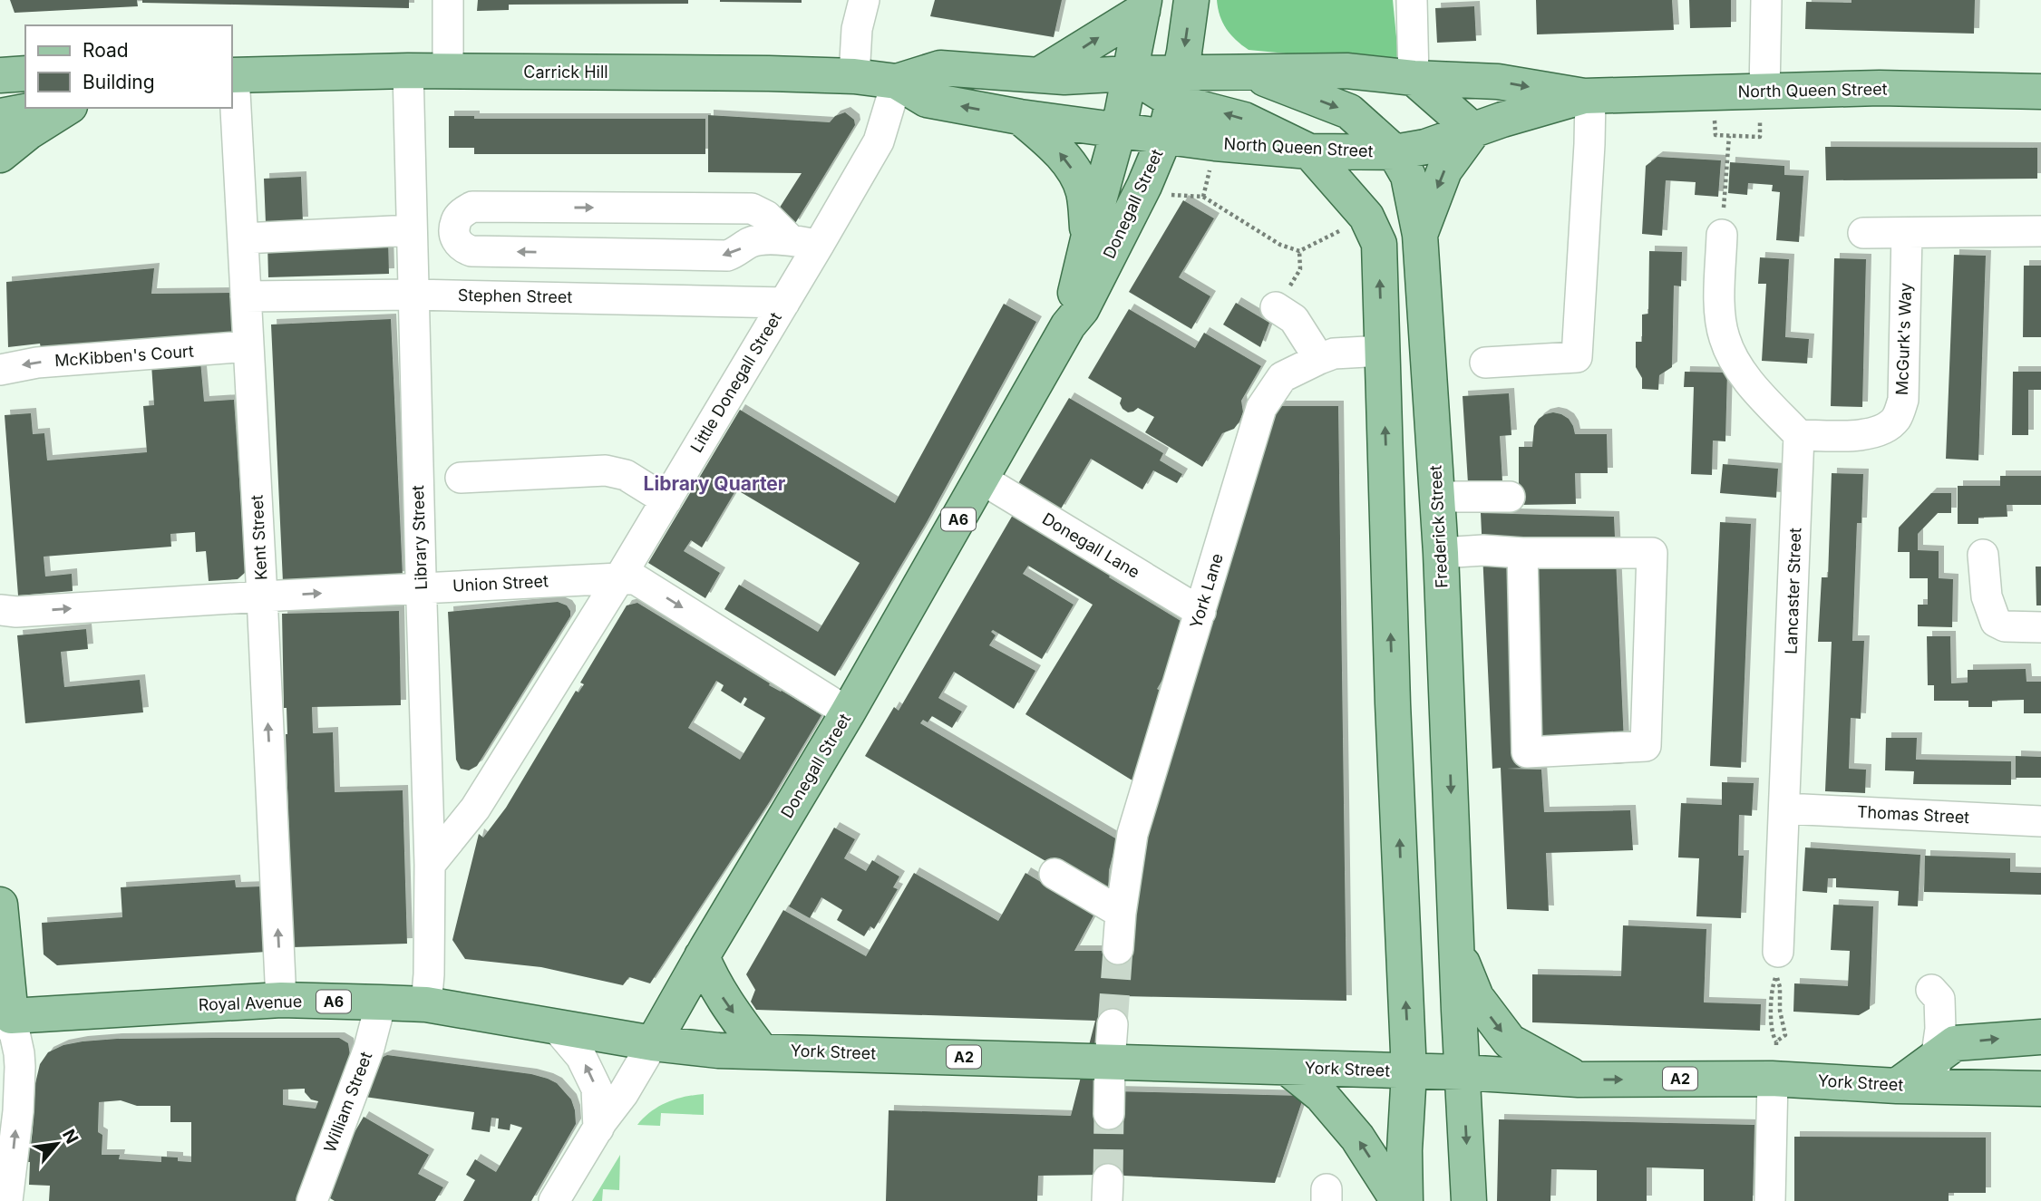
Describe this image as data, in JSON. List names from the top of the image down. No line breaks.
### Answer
{"streets":{"main road":["Carrick Hill","North Queen Street","Donegall Street","A6","Frederick Street","Royal Avenue","York Street","A2"],"street":["Stephen Street","McGurk's Way","McKibben's Court","Little Donegall Street","Kent Street","Library Street","Donegall Lane","Union Street","York Lane","Lancaster Street","Thomas Street","William Street"]},"crossings":[["Carrick Hill","North Queen Street"],["Carrick Hill","Donegall Street"],["Carrick Hill","Little Donegall Street"],["Carrick Hill","A6"],["Carrick Hill","Library Street"],["North Queen Street","Donegall Street"],["North Queen Street","A6"],["North Queen Street","Frederick Street"],["Donegall Street","A6"],["Donegall Street","Donegall Lane"],["Donegall Street","Union Street"],["Donegall Street","Royal Avenue"],["Donegall Street","York Street"],["Stephen Street","Little Donegall Street"],["Stephen Street","Kent Street"],["Stephen Street","Library Street"],["McGurk's Way","Lancaster Street"],["McKibben's Court","Kent Street"],["Little Donegall Street","Library Street"],["Little Donegall Street","Union Street"],["Frederick Street","York Street"],["Kent Street","Union Street"],["Kent Street","Royal Avenue"],["Library Street","Union Street"],["Library Street","Royal Avenue"],["Donegall Lane","York Lane"],["Lancaster Street","Thomas Street"],["Royal Avenue","York Street"],["Royal Avenue","William Street"]],"one_way":["McKibben's Court","Kent Street","Union Street"],"districts":["Library Quarter"],"legend":["Road","Building"],"north":"top right"}
